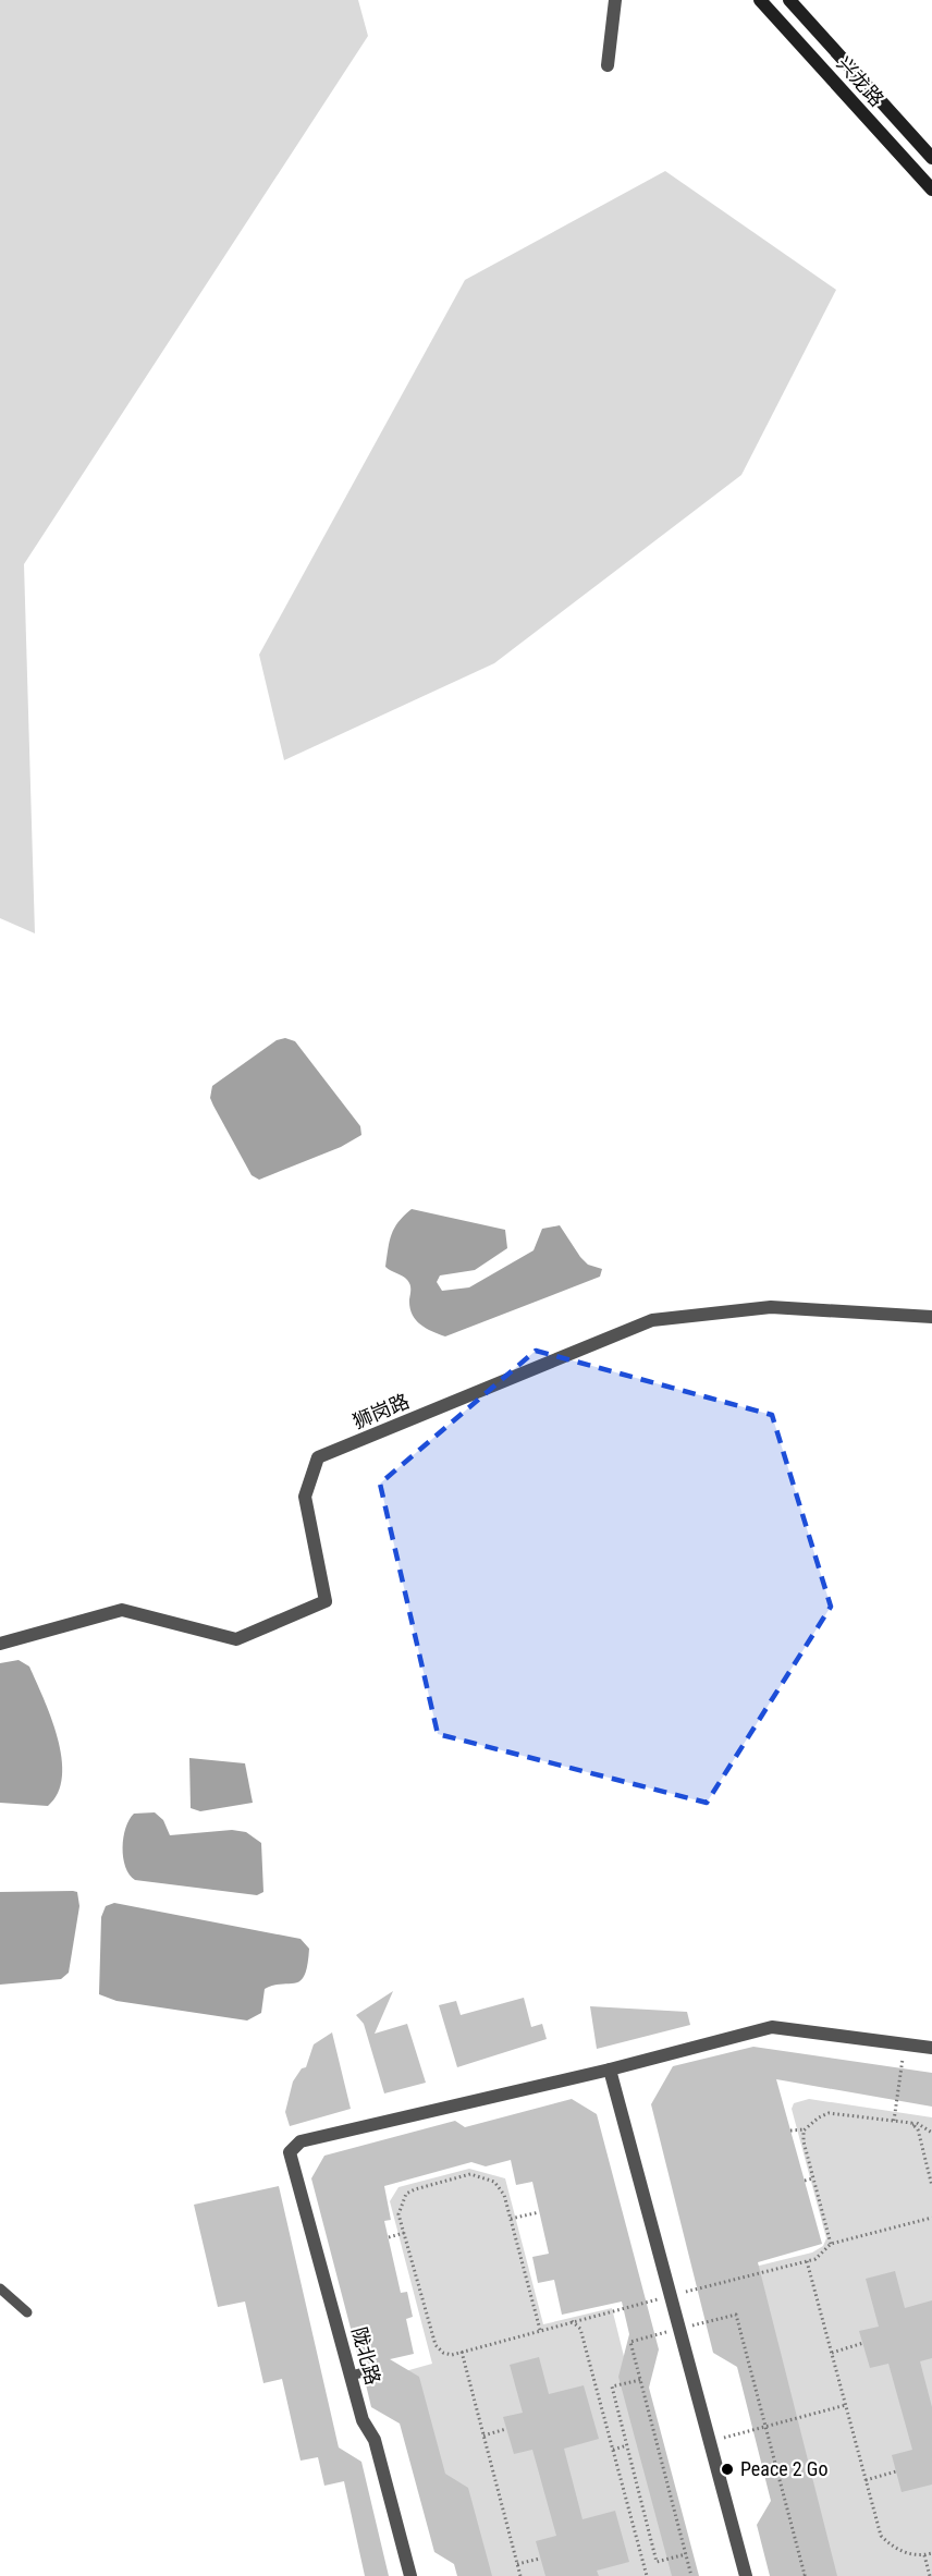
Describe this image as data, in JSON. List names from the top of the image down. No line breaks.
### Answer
{"streets":{"main road":["兴龙路"],"street":["狮岗路","陇北路"]},"places":["Peace 2 Go"]}
